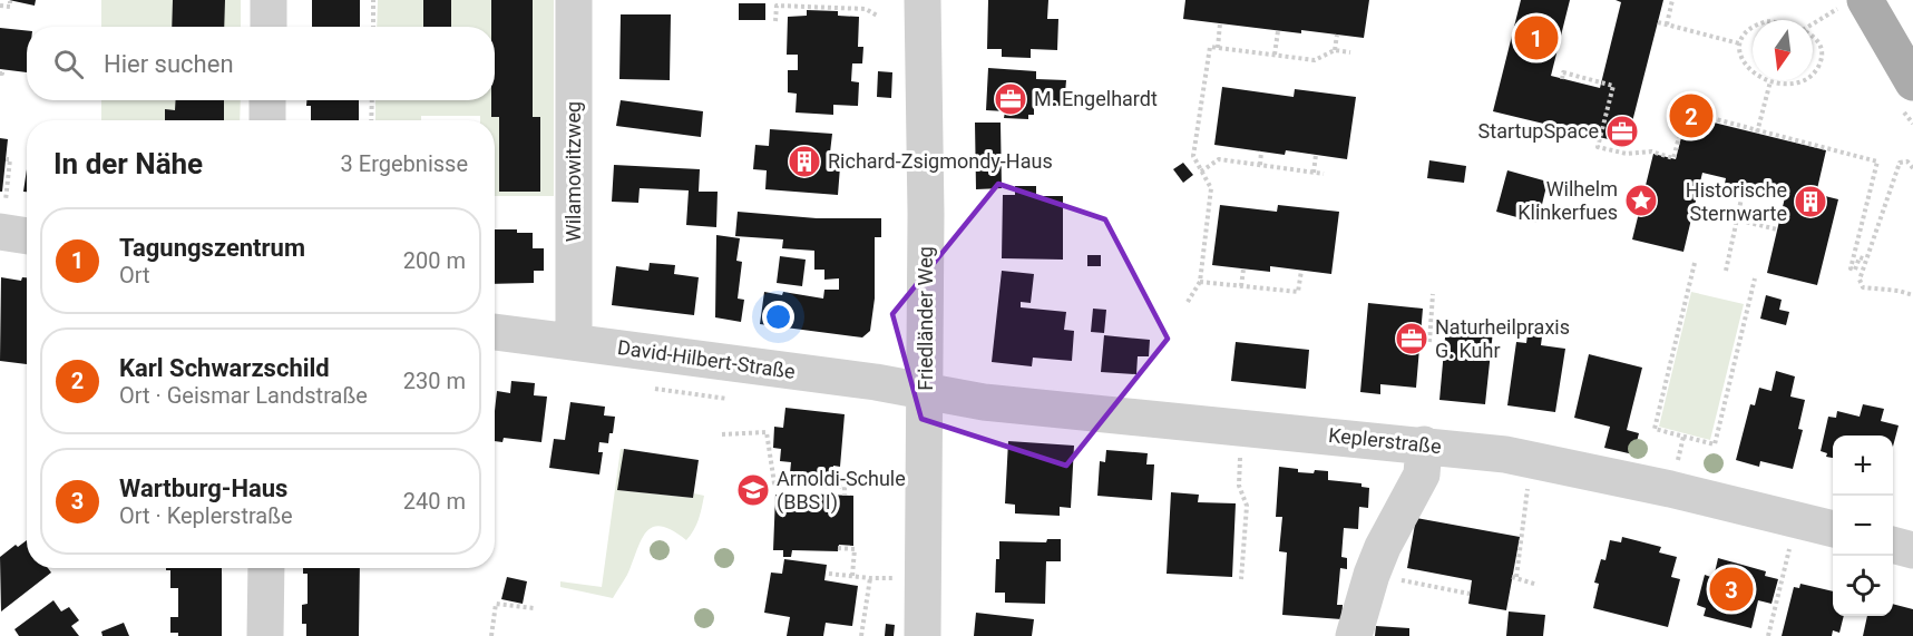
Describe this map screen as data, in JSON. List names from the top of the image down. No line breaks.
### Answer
{"streets":{"street":["Wilamowitzweg","Friedländer Weg","David-Hilbert-Straße","Keplerstraße"]},"crossings":[["Wilamowitzweg","David-Hilbert-Straße"],["Friedländer Weg","David-Hilbert-Straße"],["Friedländer Weg","Keplerstraße"],["David-Hilbert-Straße","Keplerstraße"]],"places":{"office":["M. Engelhardt","StartupSpace","Naturheilpraxis G. Kuhr"],"building":["Richard-Zsigmondy-Haus","Historische Sternwarte"],"place":["Wilhelm Klinkerfues"],"school or university":["Arnoldi-Schule (BBS I)"]},"north":"bottom","page":{"pins":["1","2","3"],"search":"Hier suchen","heading":["In der Nähe","3 Ergebnisse"],"list":[{"mark":"1","name":"Tagungszentrum","note":"Ort","value":"200 m"},{"mark":"2","name":"Karl Schwarzschild","note":"Ort · Geismar Landstraße","value":"230 m"},{"mark":"3","name":"Wartburg-Haus","note":"Ort · Keplerstraße","value":"240 m"}],"map_buttons":["+","−"]}}
